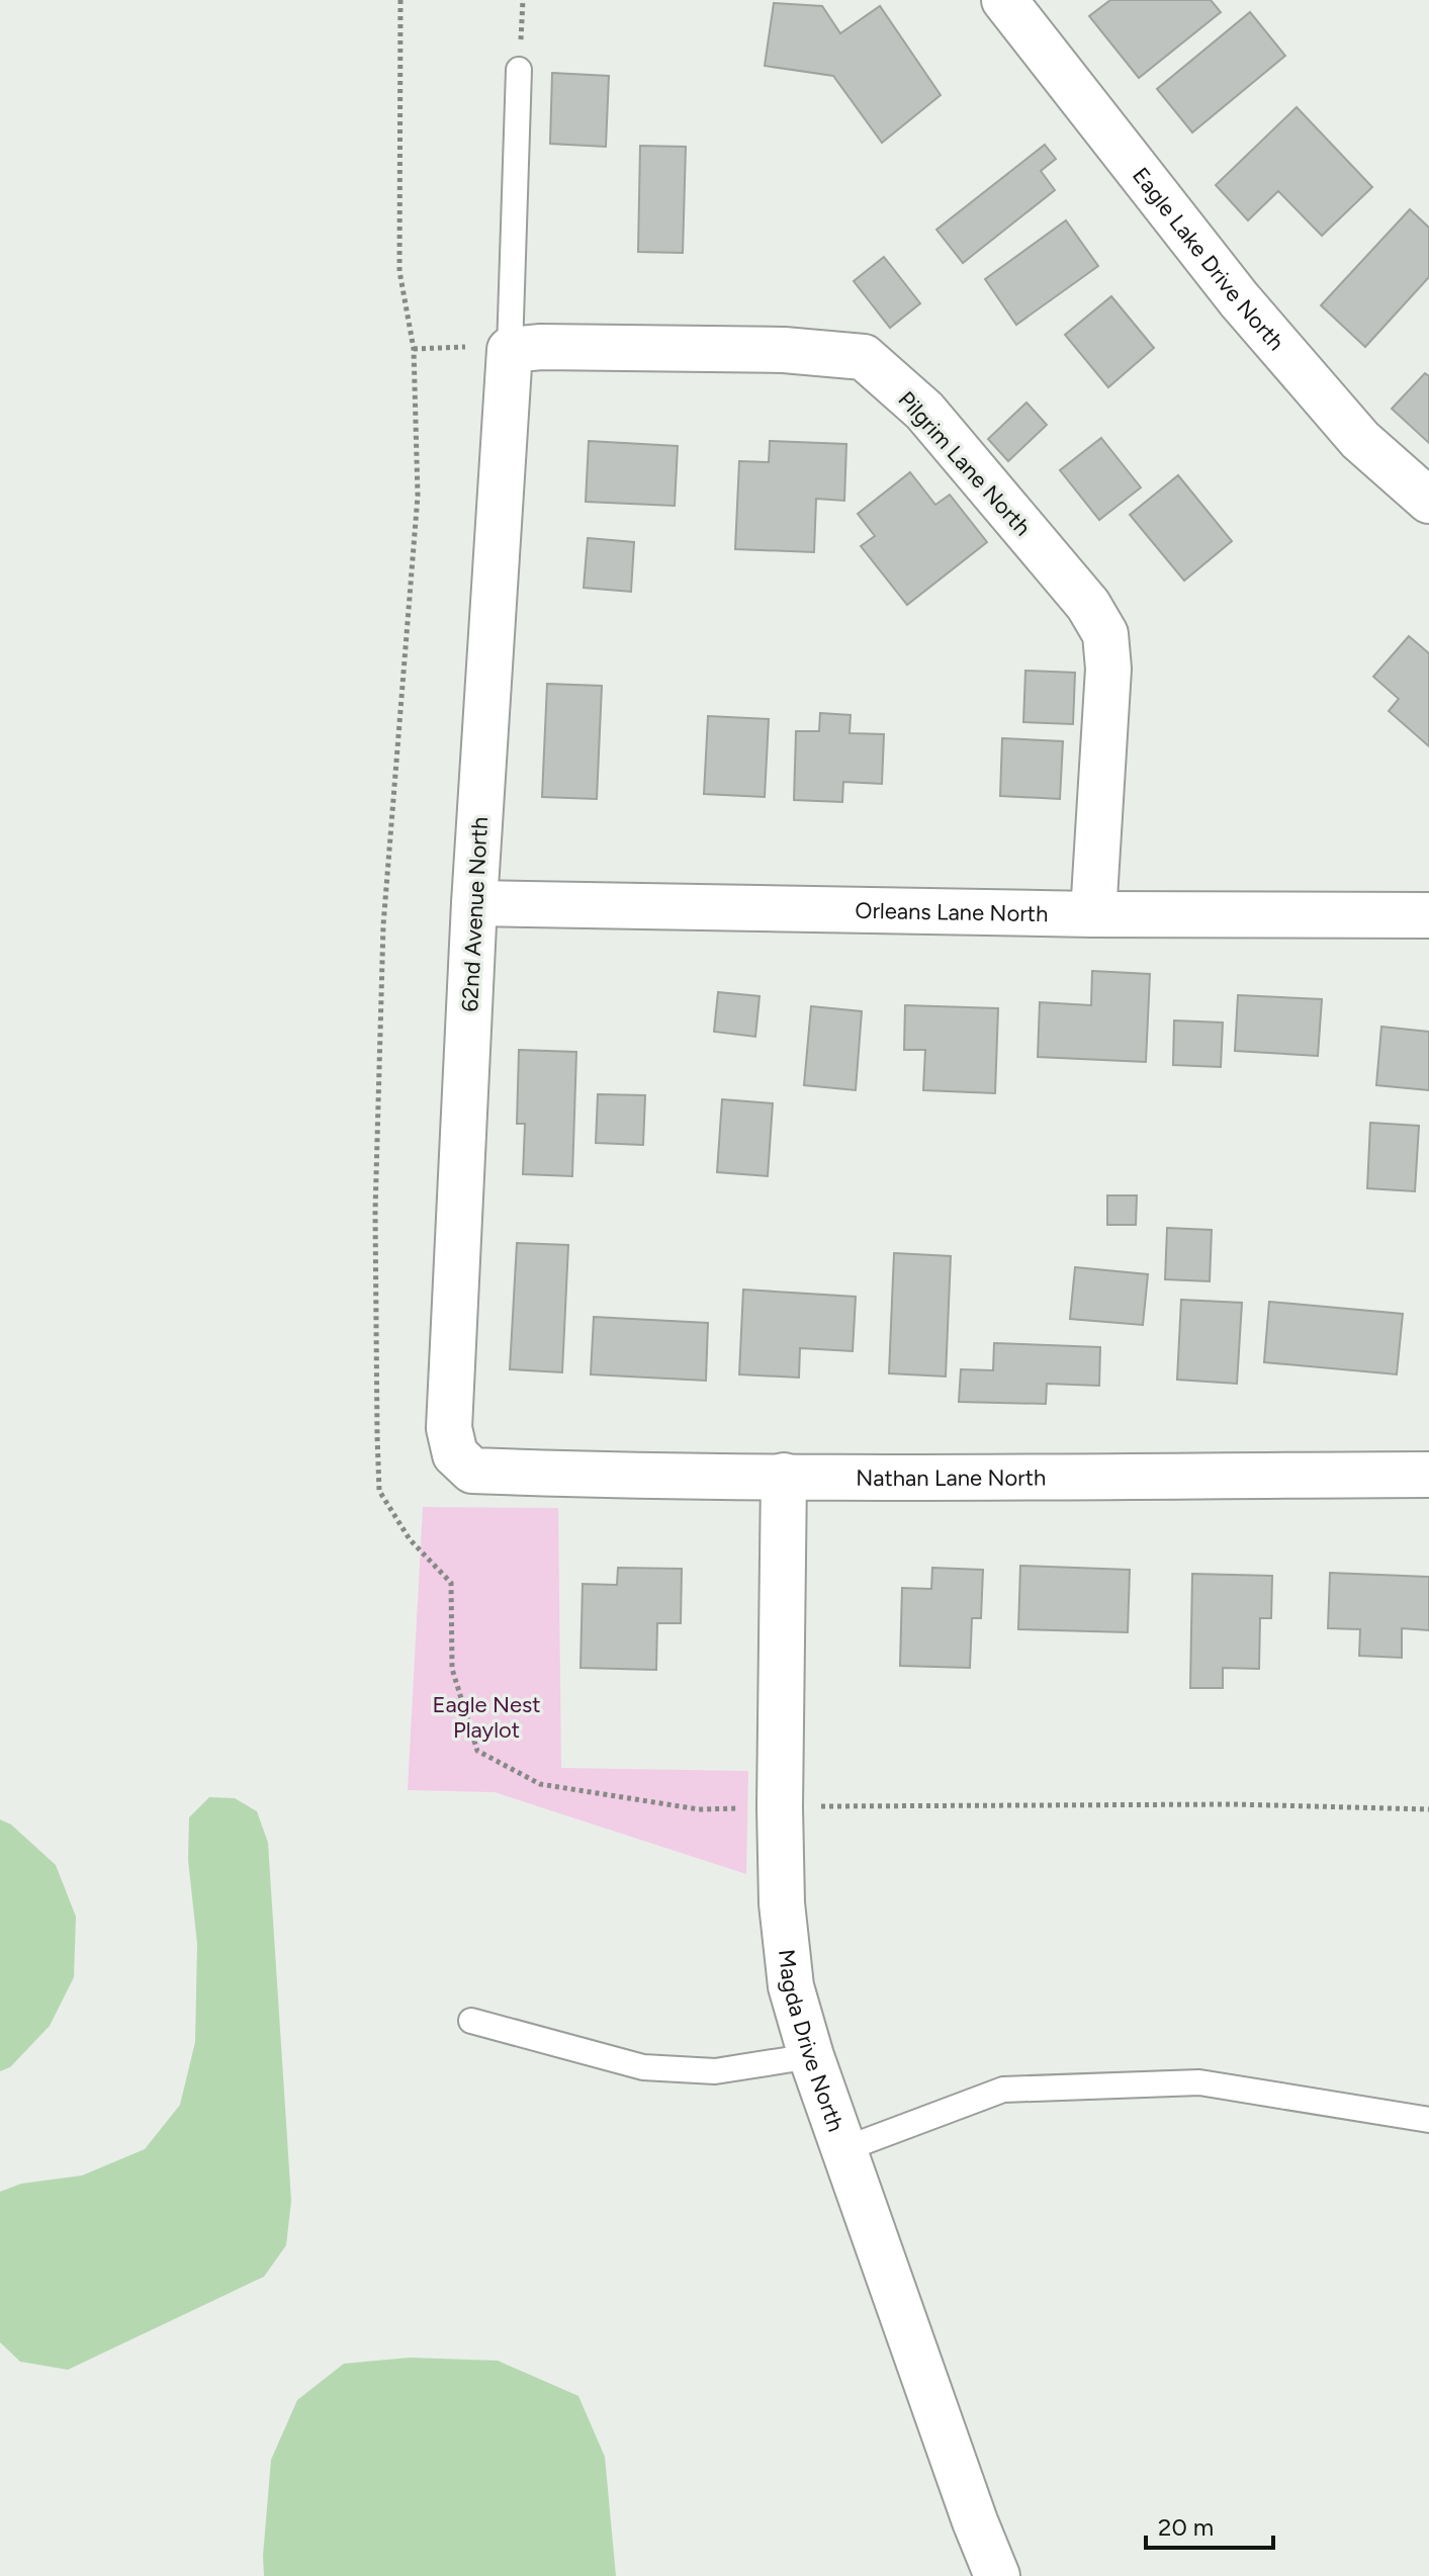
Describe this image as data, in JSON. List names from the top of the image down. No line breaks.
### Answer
{"streets":{"street":["Eagle Lake Drive North","Pilgrim Lane North","Orleans Lane North","62nd Avenue North","Nathan Lane North","Magda Drive North"]},"crossings":[["Pilgrim Lane North","Orleans Lane North"],["Pilgrim Lane North","62nd Avenue North"],["Orleans Lane North","62nd Avenue North"],["62nd Avenue North","Nathan Lane North"],["Nathan Lane North","Magda Drive North"]],"parks":["Eagle Nest Playlot"],"scale_bar":"20 m"}
